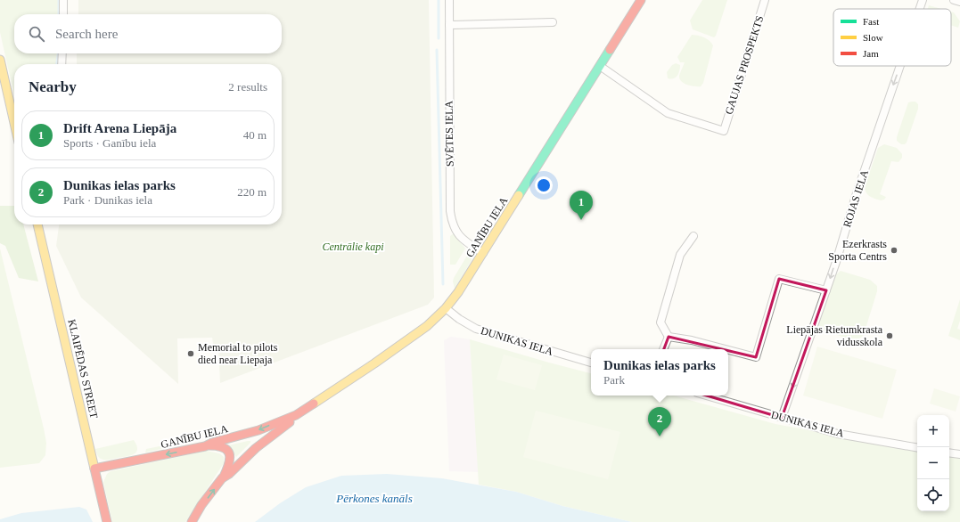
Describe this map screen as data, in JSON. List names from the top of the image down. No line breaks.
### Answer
{"streets":{"main road":["GANĪBU IELA","KLAIPĒDAS STREET"],"street":["GAUJAS PROSPEKTS","SVĒTES IELA","ROJAS IELA","DUNIKAS IELA"]},"crossings":[["GAUJAS PROSPEKTS","GANĪBU IELA"],["SVĒTES IELA","GANĪBU IELA"],["ROJAS IELA","DUNIKAS IELA"],["GANĪBU IELA","DUNIKAS IELA"],["GANĪBU IELA","KLAIPĒDAS STREET"]],"one_way":["ROJAS IELA"],"water":["Pērkones kanāls"],"parks":["Centrālie kapi"],"places":["Ezerkrasts Sporta Centrs","Liepājas Rietumkrasta vidusskola","Memorial to pilots died near Liepaja"],"legend":["Fast","Slow","Jam"],"page":{"search":"Search here","heading":["Nearby","2 results"],"list":[{"mark":"1","name":"Drift Arena Liepāja","note":"Sports · Ganību iela","value":"40 m"},{"mark":"2","name":"Dunikas ielas parks","note":"Park · Dunikas iela","value":"220 m"}],"pins":["1","2"],"popup":["Dunikas ielas parks","Park"],"map_buttons":["+","−"]}}
